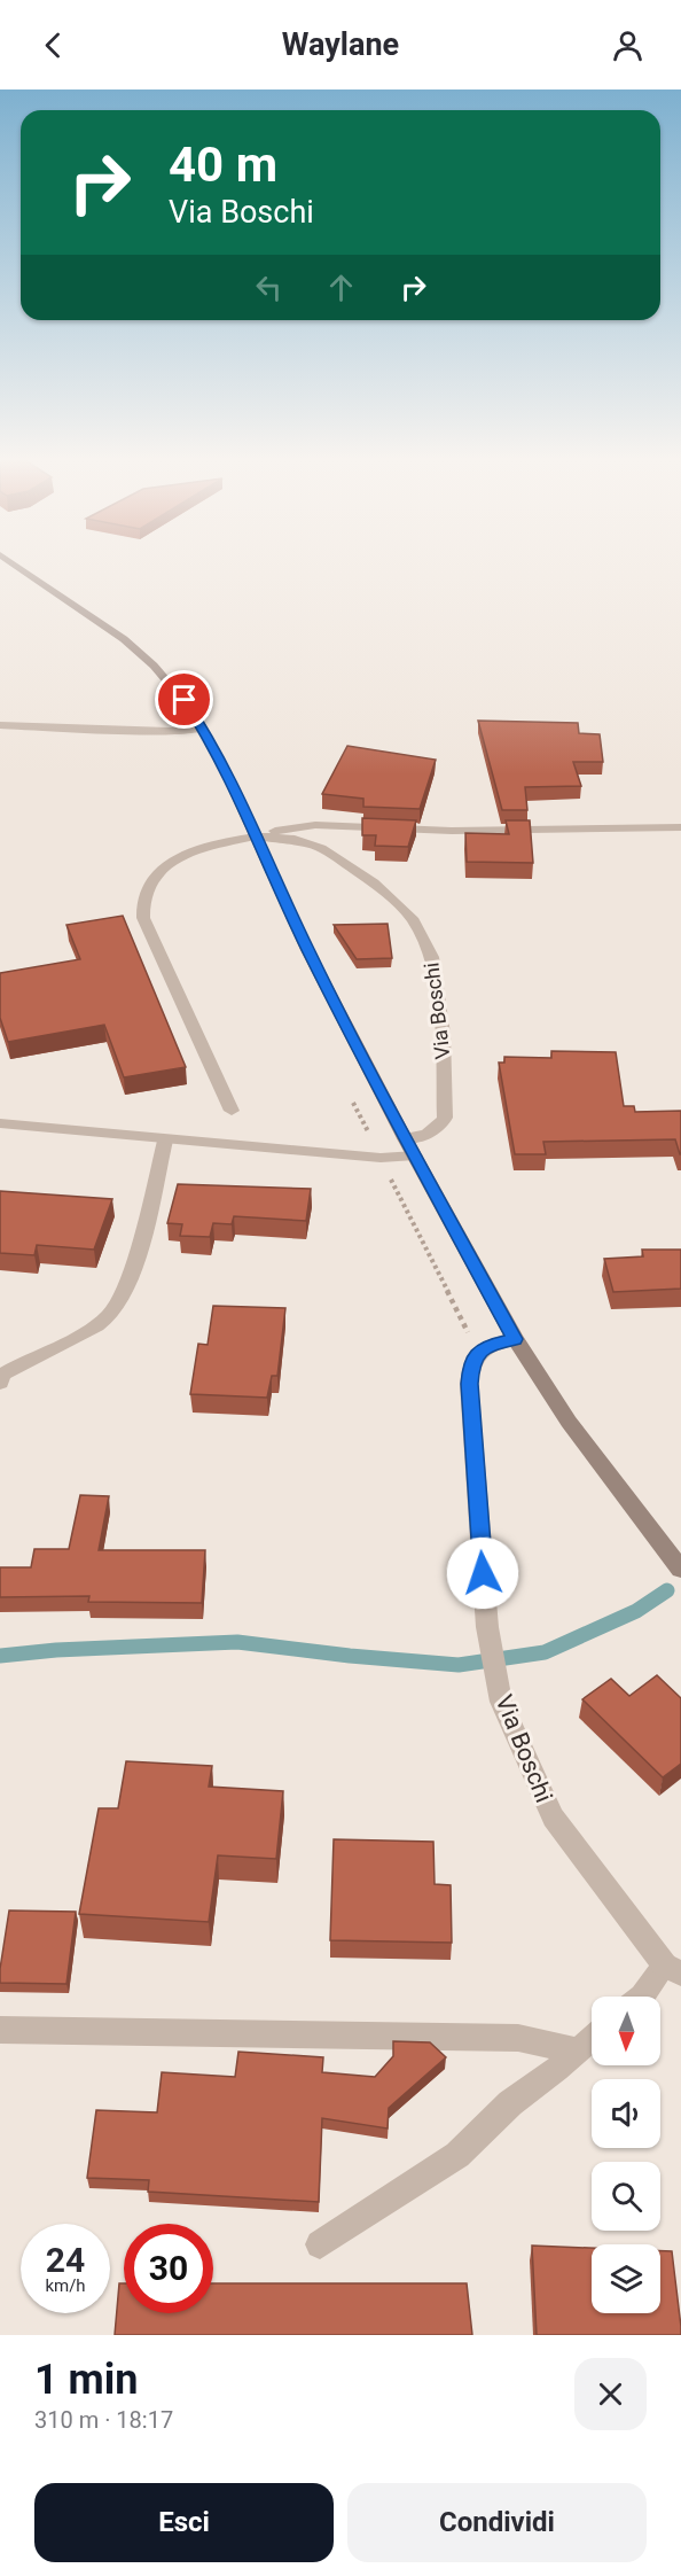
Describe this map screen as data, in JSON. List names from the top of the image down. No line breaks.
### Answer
{"streets":{"street":["Via Boschi"]},"north":"bottom","page":{"header":"Waylane","turn":["40 m","Via Boschi"],"speed":"24 km/h","limit":"30","heading":["1 min","310 m · 18:17"],"buttons":["Esci","Condividi"]}}
